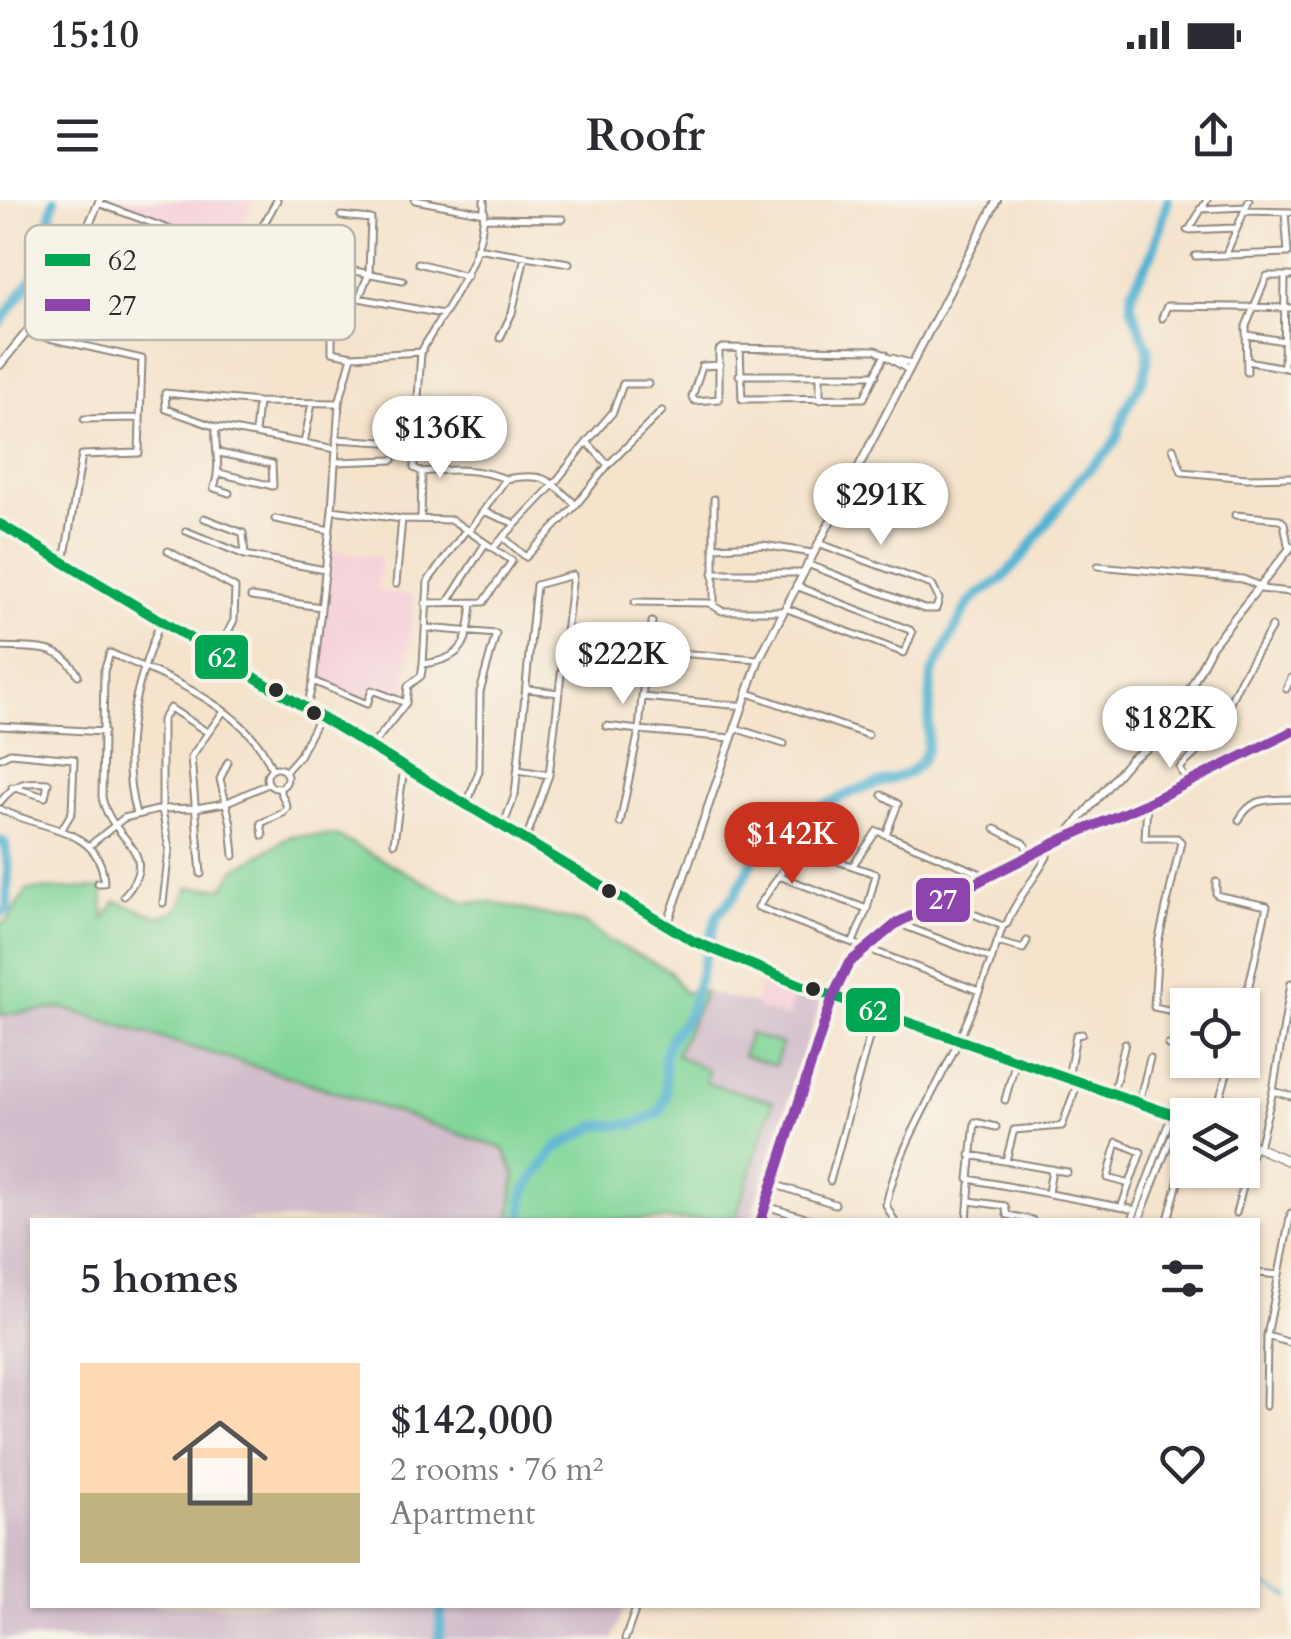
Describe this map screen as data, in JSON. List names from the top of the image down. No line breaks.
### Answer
{"lines":["transit line 62","transit line 27"],"legend":["62","27"],"page":{"status":"15:10","header":"Roofr","price":["$136K","$291K","$222K","$182K","$142K"],"heading":"5 homes","list":[{"name":"$142,000","note":"2 rooms · 76 m² · Apartment"}]}}
